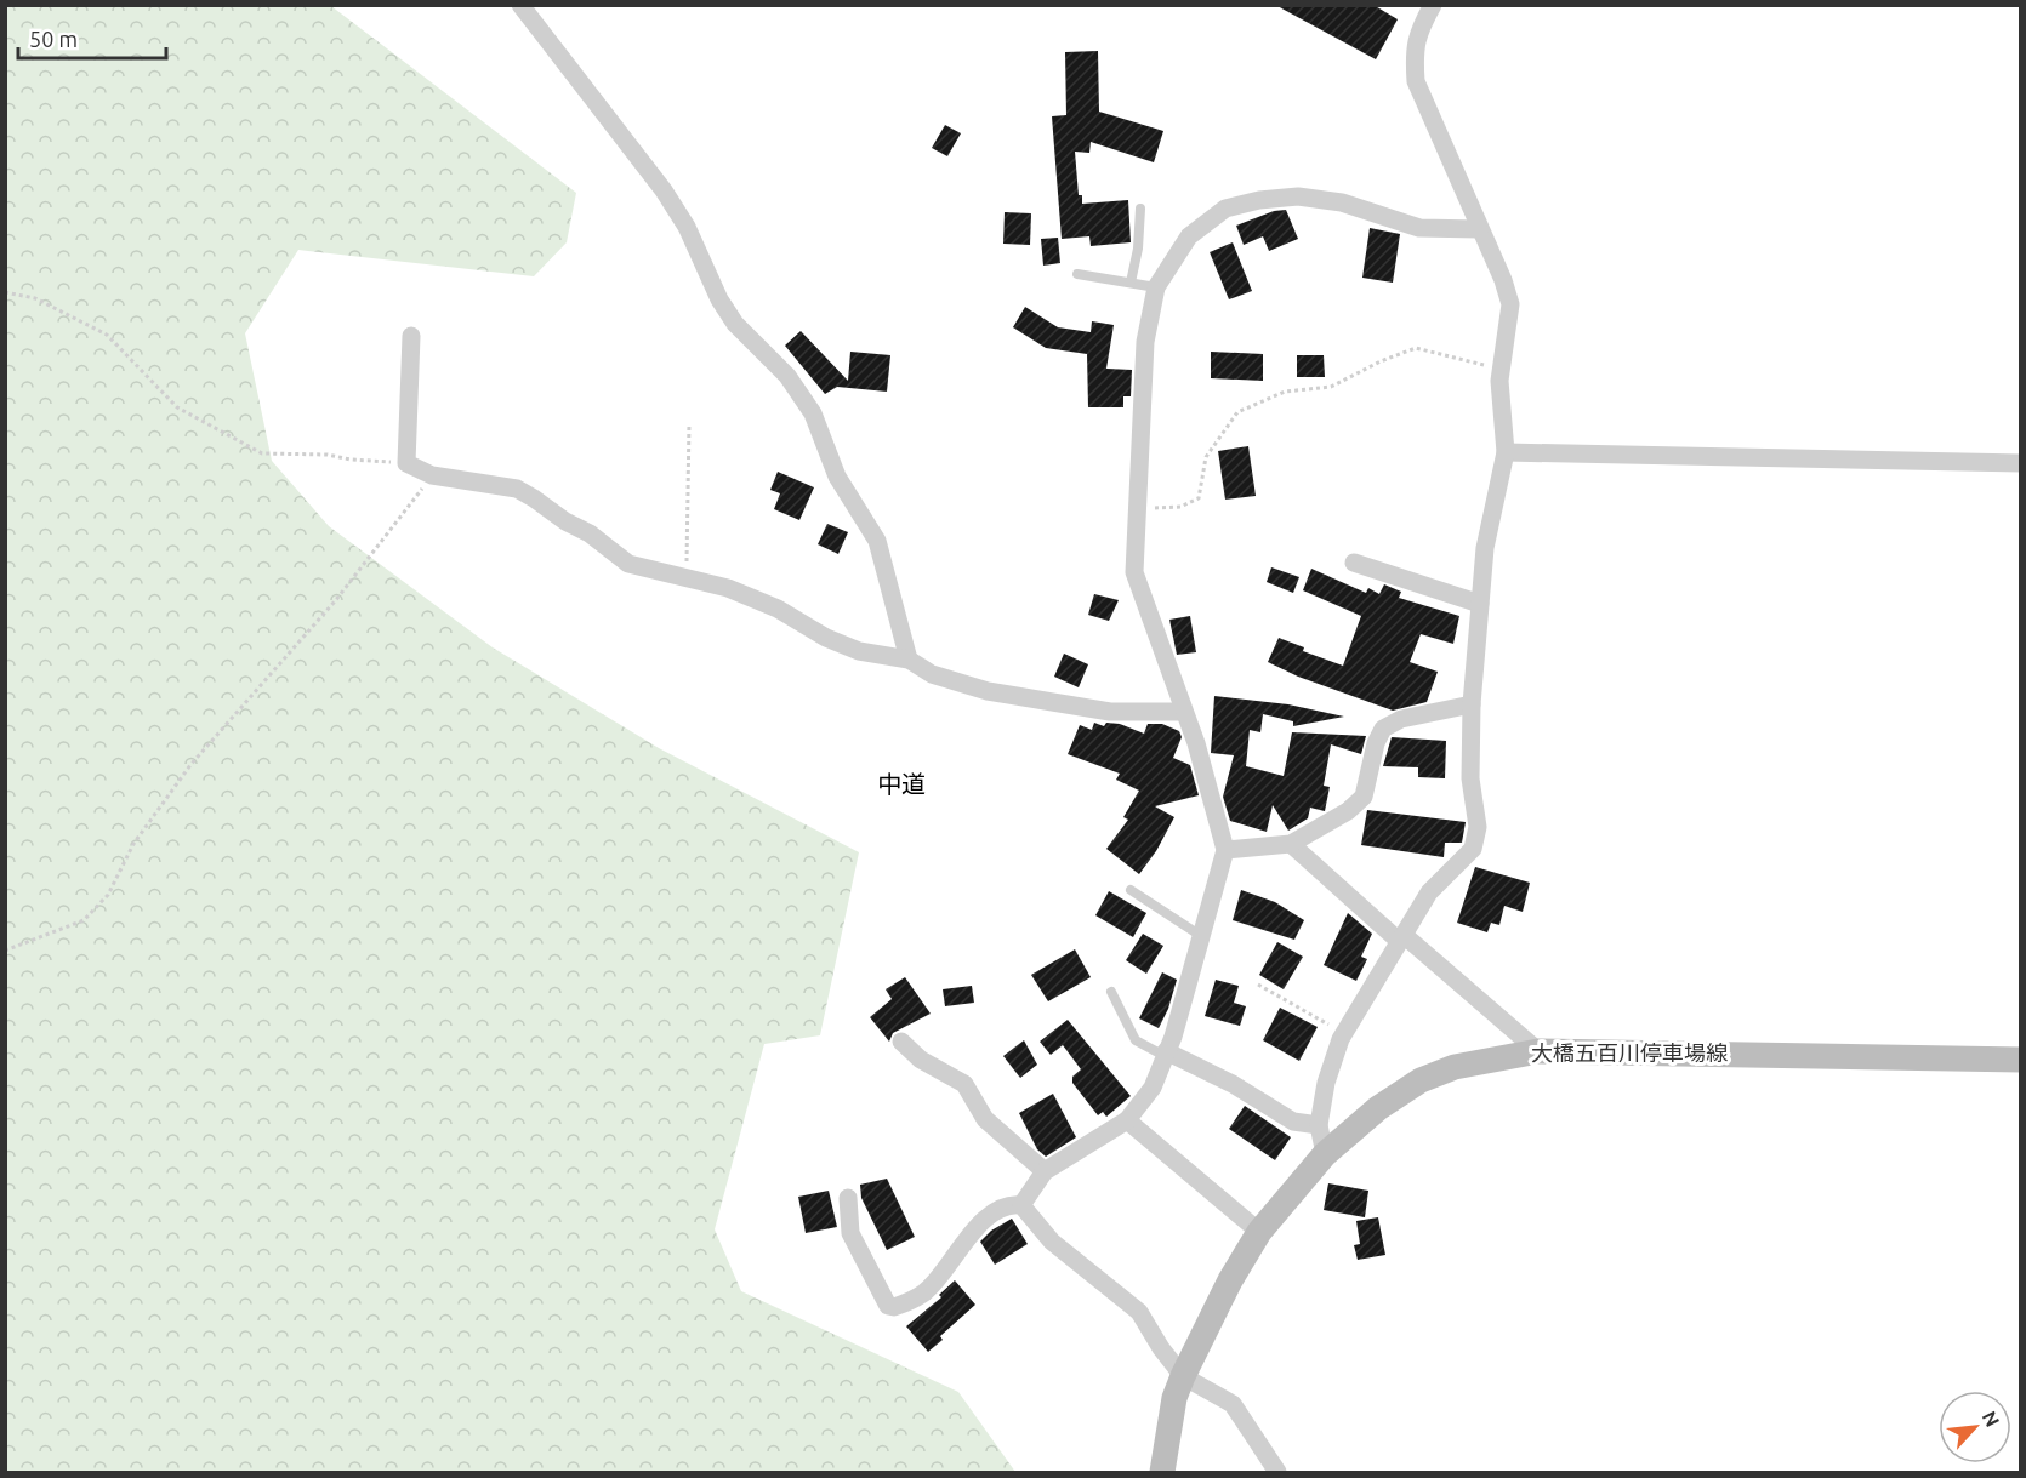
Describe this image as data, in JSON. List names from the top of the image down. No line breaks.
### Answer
{"streets":{"main road":["大橋五百川停車場線"]},"districts":["中道"],"scale_bar":"50 m","north":"top right"}
